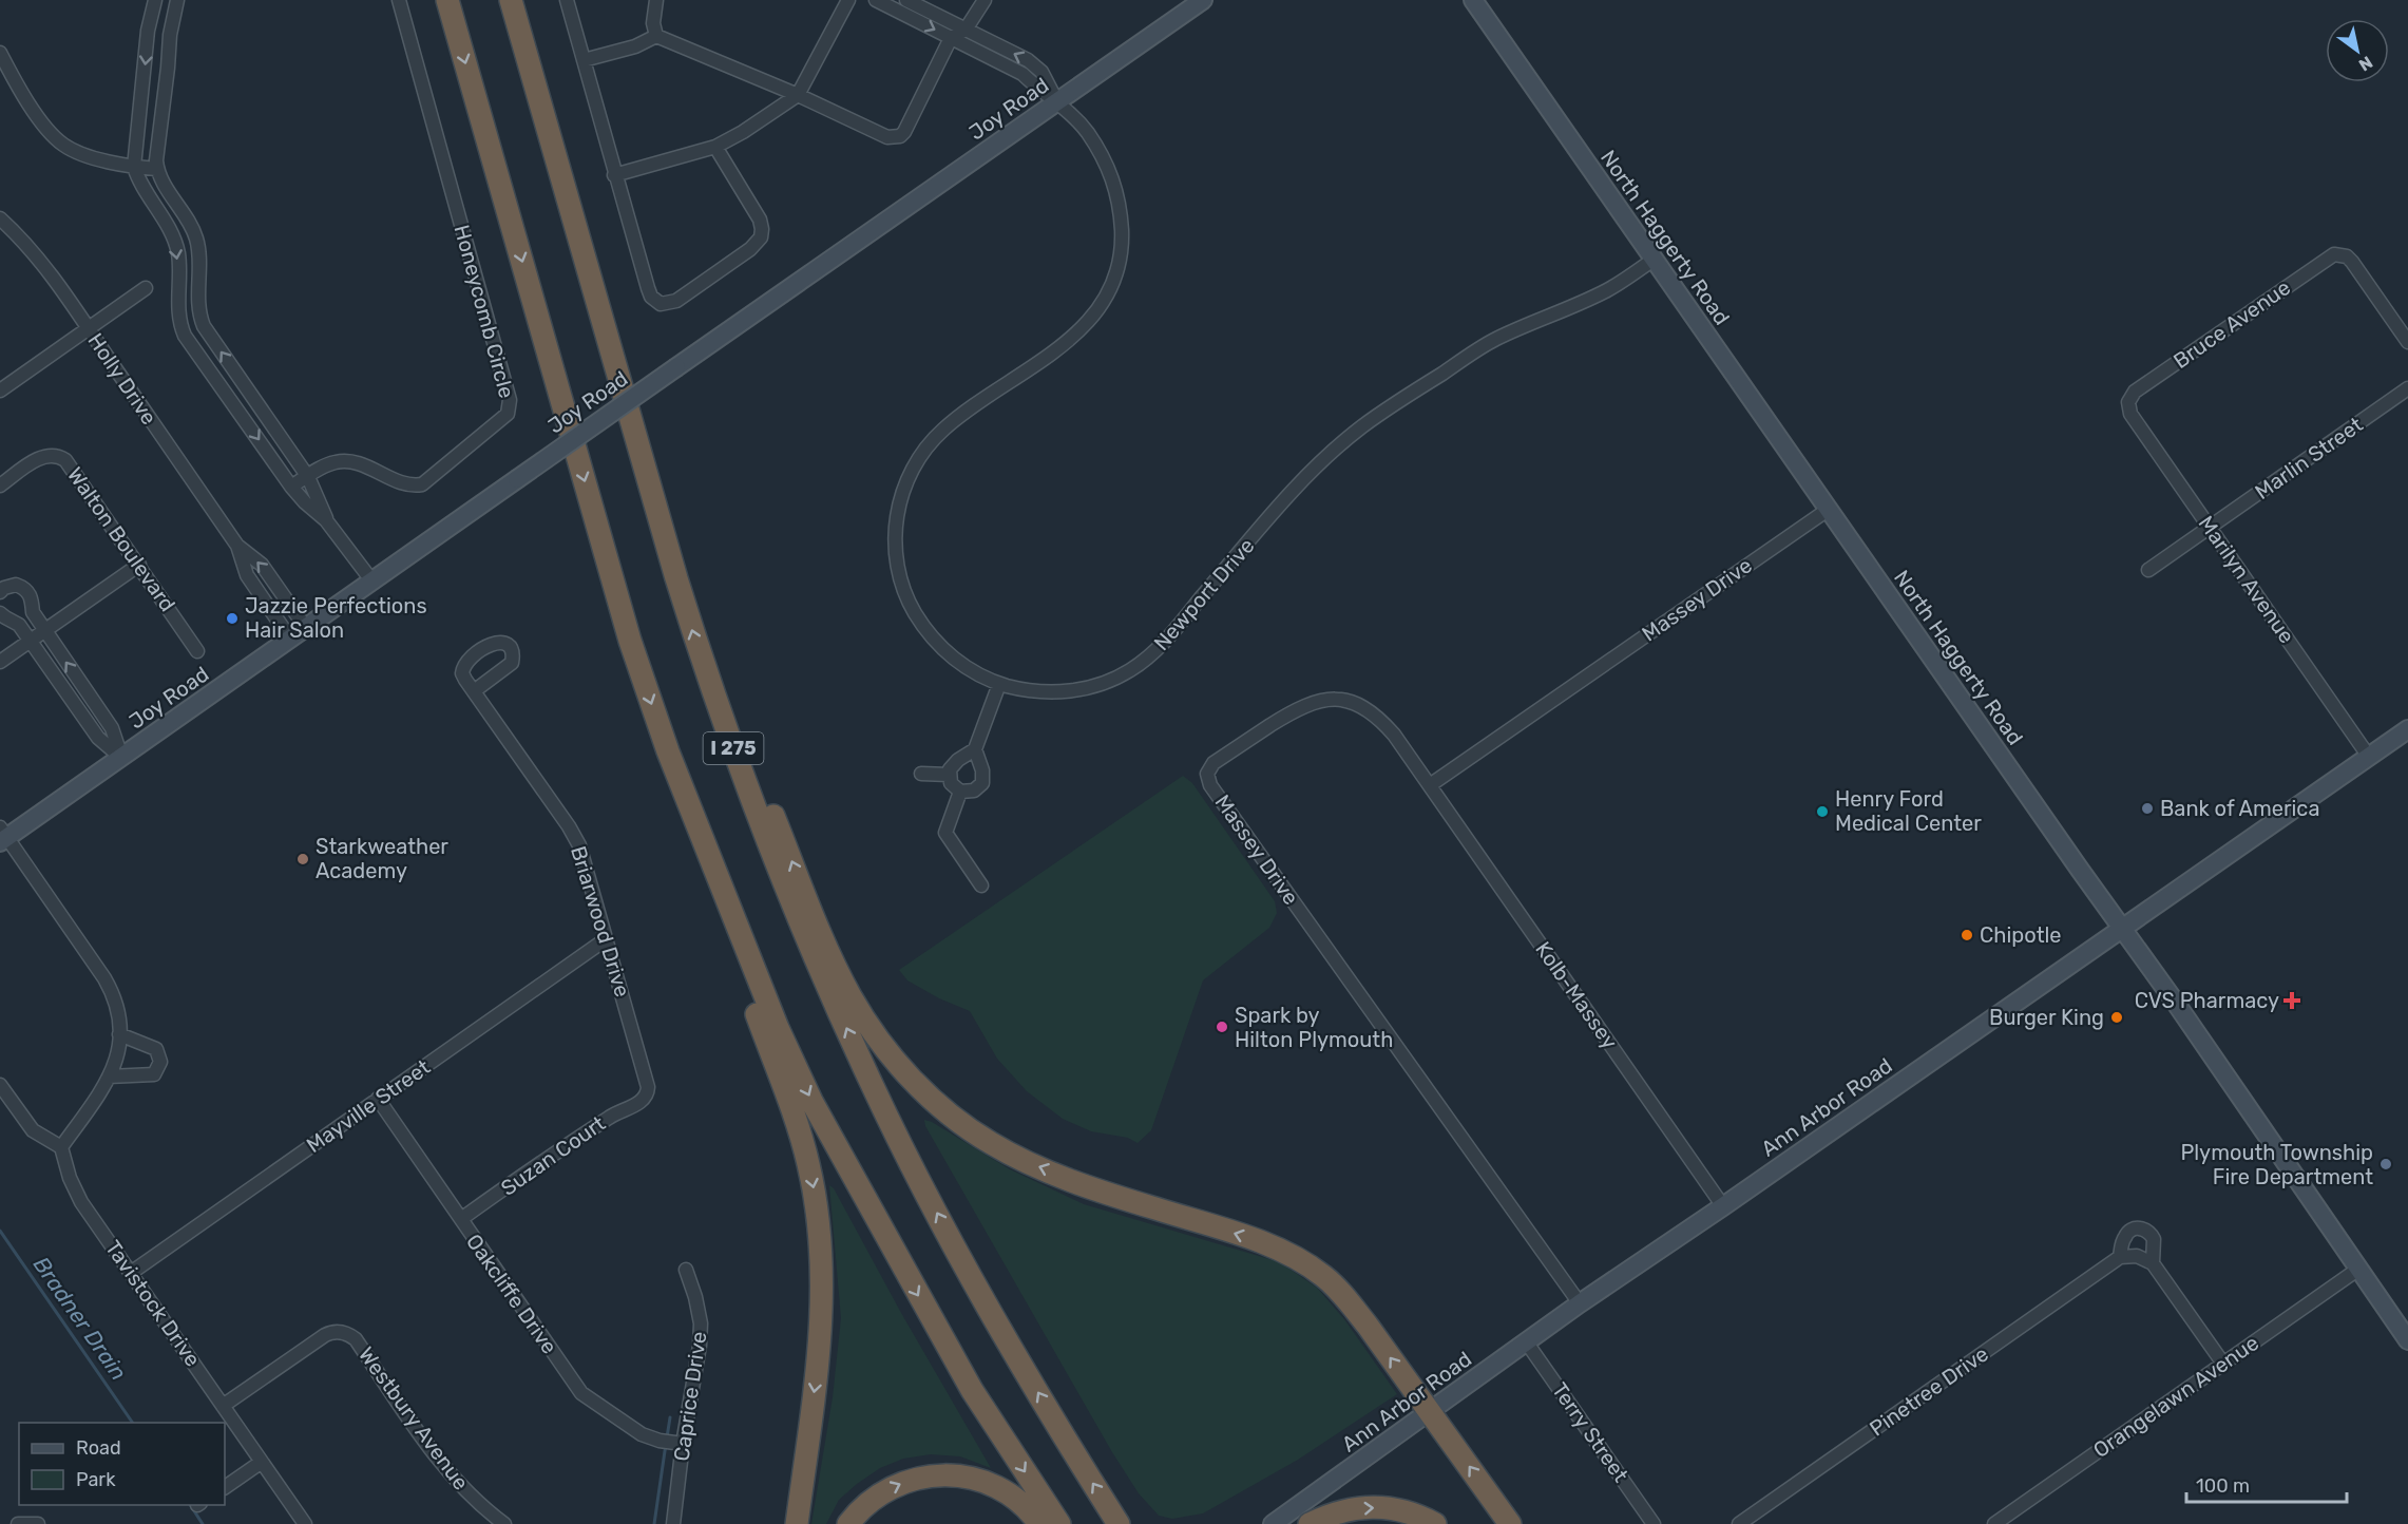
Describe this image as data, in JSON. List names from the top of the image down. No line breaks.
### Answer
{"streets":{"highway":["I 275"],"main road":["Joy Road","North Haggerty Road","Ann Arbor Road"],"street":["Honeycomb Circle","Bruce Avenue","Holly Drive","Marlin Street","Walton Boulevard","Marilyn Avenue","Newport Drive","Massey Drive","Briarwood Drive","Kolb-Massey","Mayville Street","Suzan Court","Oakcliffe Drive","Tavistock Drive","Pinetree Drive","Caprice Drive","Orangelawn Avenue","Westbury Avenue","Terry Street"]},"crossings":[["Joy Road","Holly Drive"],["Joy Road","Newport Drive"],["North Haggerty Road","Newport Drive"],["North Haggerty Road","Massey Drive"],["North Haggerty Road","Ann Arbor Road"],["North Haggerty Road","Orangelawn Avenue"],["Bruce Avenue","Marilyn Avenue"],["Marlin Street","Marilyn Avenue"],["Marilyn Avenue","Ann Arbor Road"],["Massey Drive","Kolb-Massey"],["Massey Drive","Ann Arbor Road"],["Briarwood Drive","Mayville Street"],["Briarwood Drive","Suzan Court"],["Kolb-Massey","Ann Arbor Road"],["Mayville Street","Oakcliffe Drive"],["Mayville Street","Tavistock Drive"],["Ann Arbor Road","Terry Street"],["Suzan Court","Oakcliffe Drive"],["Oakcliffe Drive","Caprice Drive"],["Tavistock Drive","Westbury Avenue"]],"water":["Bradner Drain"],"places":{"other":["Jazzie Perfections Hair Salon","Bank of America","Henry Ford Medical Center","Starkweather Academy","Chipotle","Burger King","Spark by Hilton Plymouth","Plymouth Township Fire Department"],"health":["CVS Pharmacy"]},"legend":["Road","Park"],"scale_bar":"100 m","north":"bottom right"}
